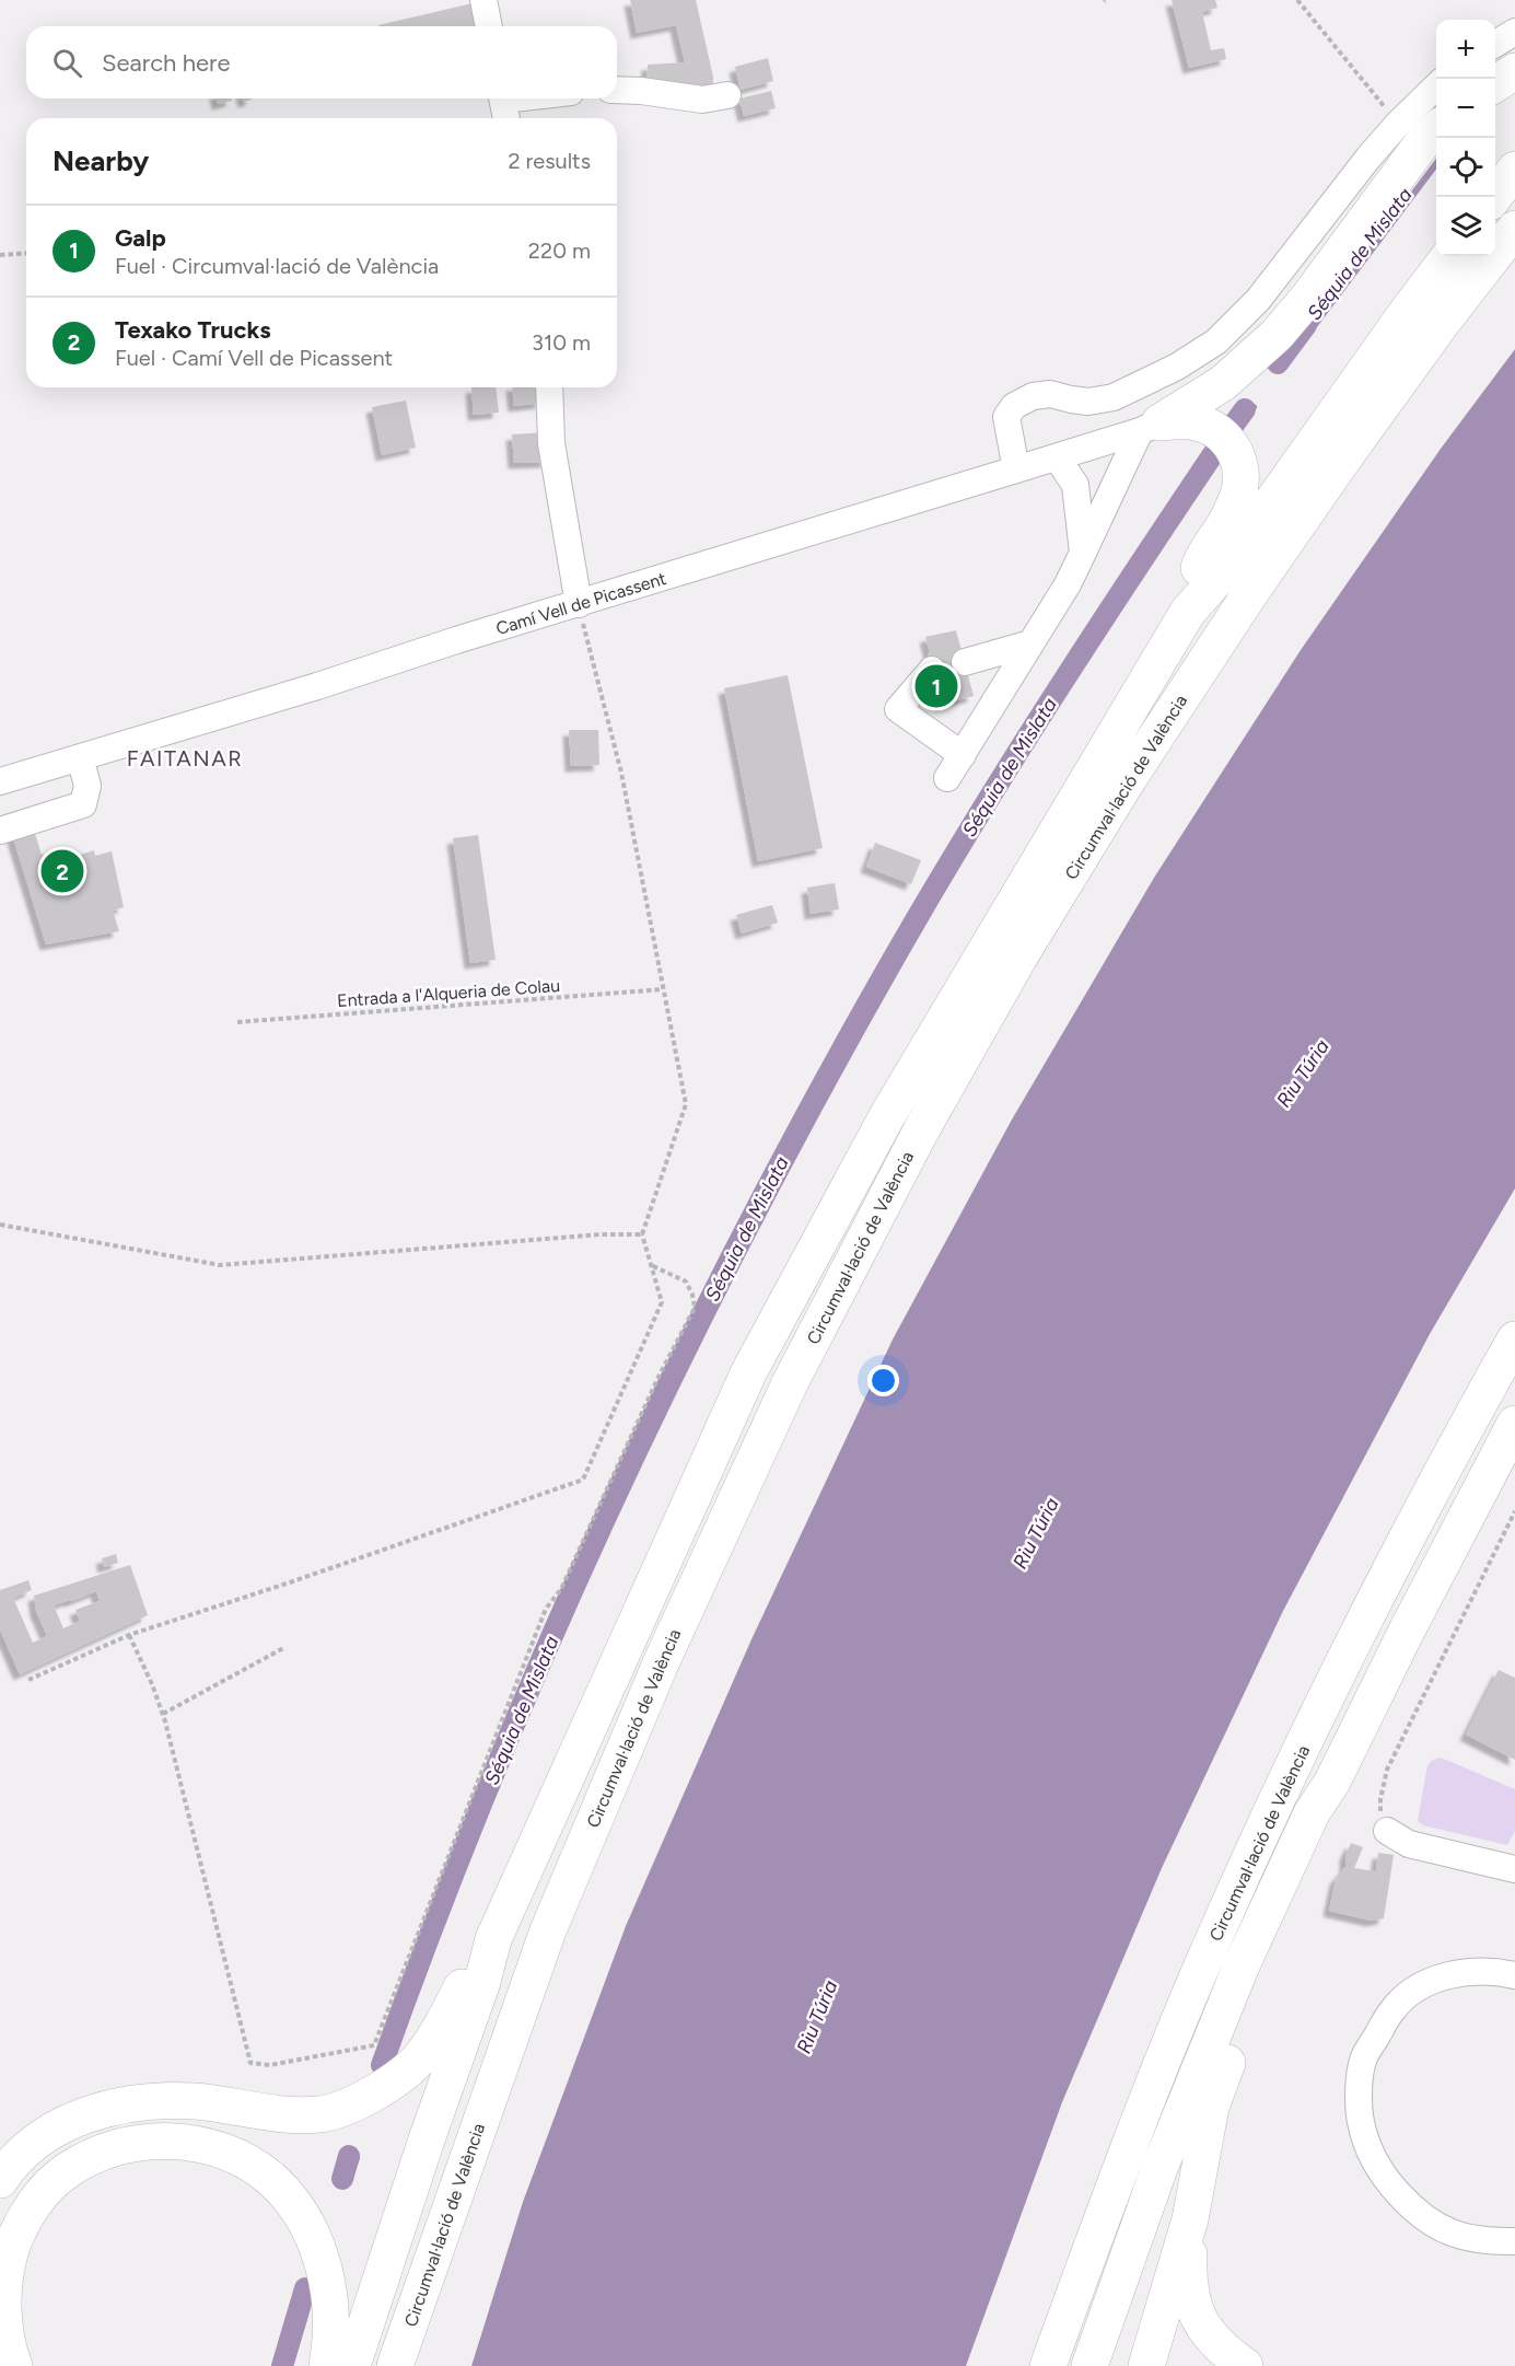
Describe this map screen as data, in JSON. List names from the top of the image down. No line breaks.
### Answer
{"streets":{"highway":["Circumval·lació de València"],"street":["Camí Vell de Picassent"],"path":["Entrada a l'Alqueria de Colau"]},"districts":["FAITANAR"],"water":["Séquia de Mislata","Riu Túria"],"page":{"map_buttons":["+","−"],"search":"Search here","heading":["Nearby","2 results"],"list":[{"mark":"1","name":"Galp","note":"Fuel · Circumval·lació de València","value":"220 m"},{"mark":"2","name":"Texako Trucks","note":"Fuel · Camí Vell de Picassent","value":"310 m"}],"pins":["1","2"]}}
